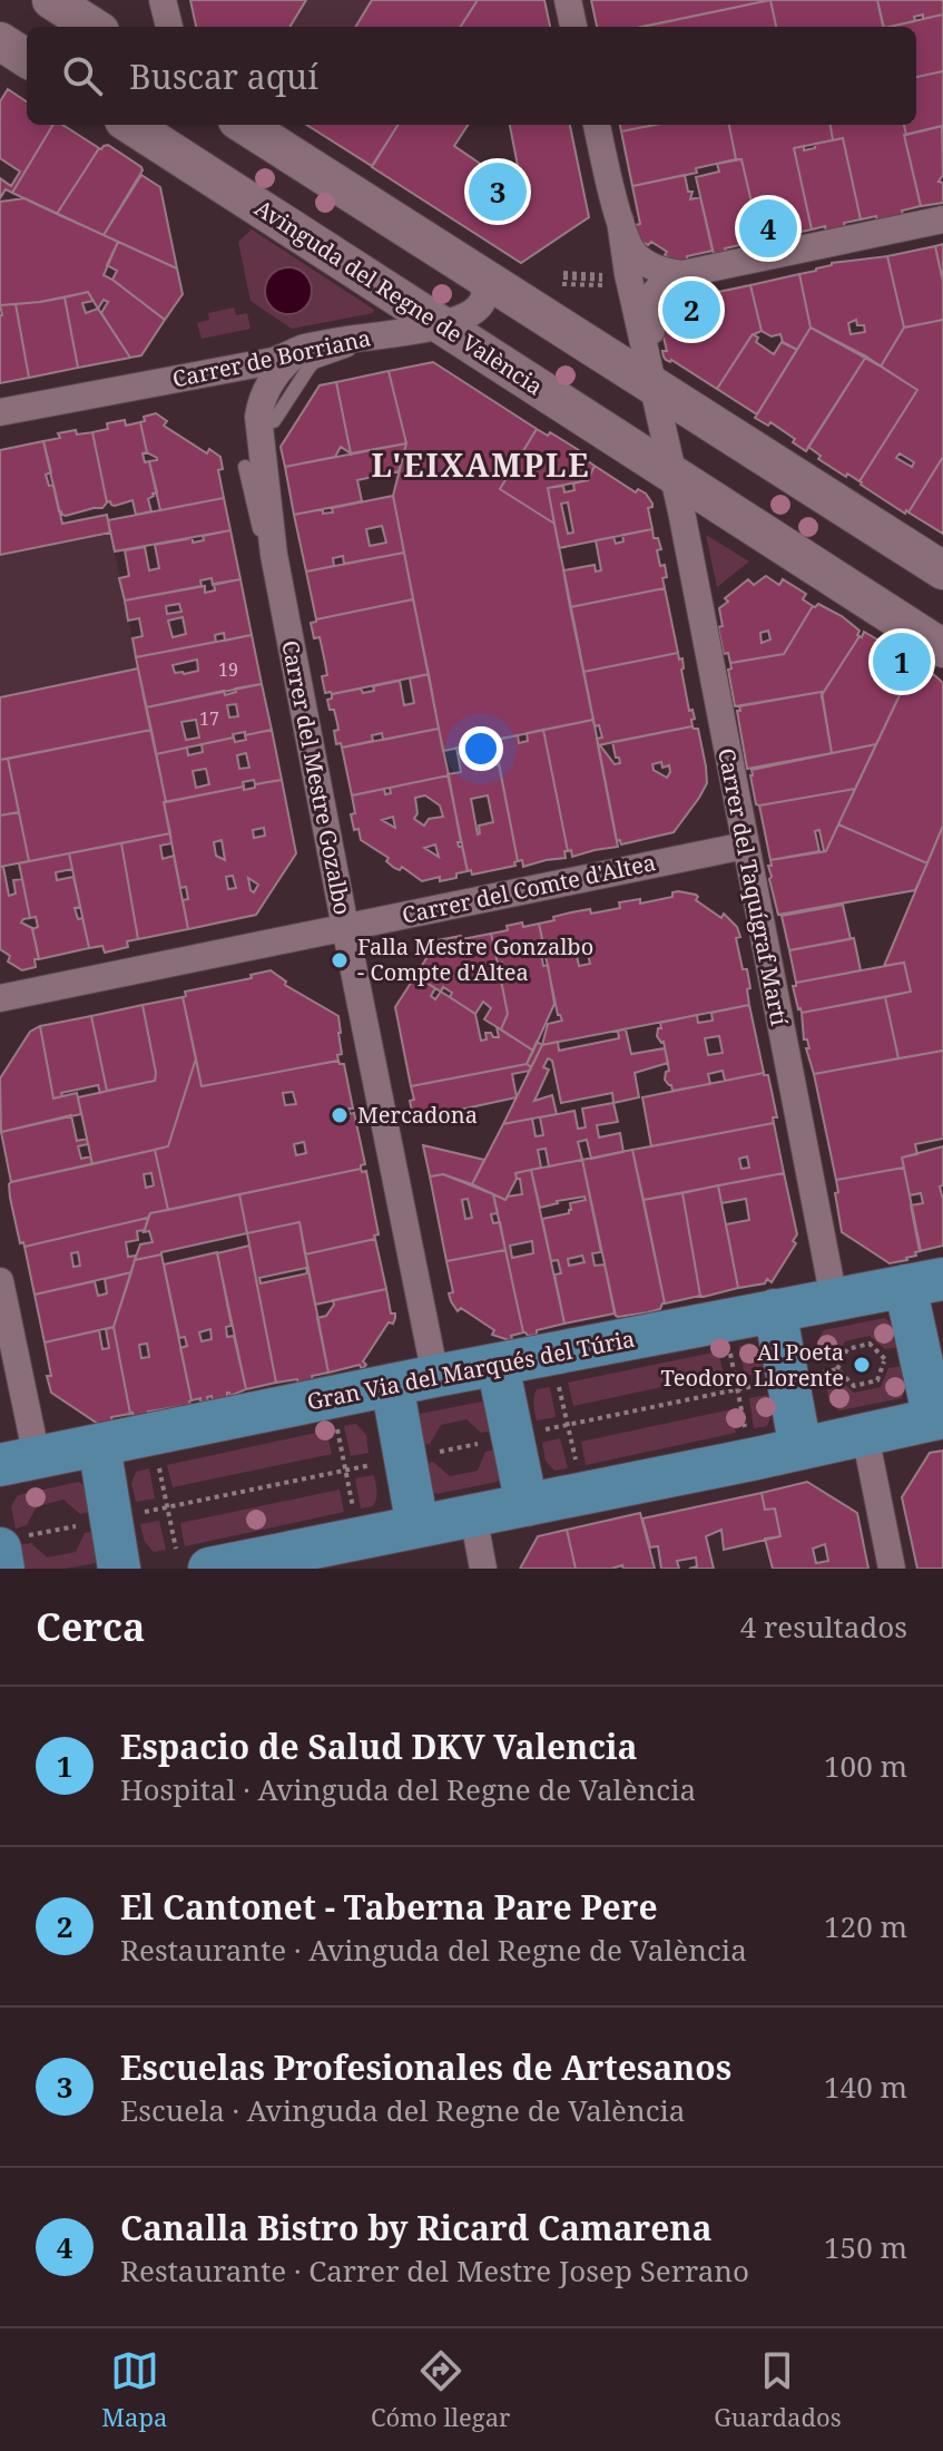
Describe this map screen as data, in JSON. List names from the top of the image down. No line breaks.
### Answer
{"streets":{"main road":["Avinguda del Regne de València","Gran Via del Marqués del Túria"],"street":["Carrer de Borriana","Carrer del Mestre Gozalbo","Carrer del Taquígraf Martí","Carrer del Comte d'Altea"]},"crossings":[["Avinguda del Regne de València","Carrer de Borriana"],["Avinguda del Regne de València","Carrer del Taquígraf Martí"],["Carrer de Borriana","Carrer del Mestre Gozalbo"],["Carrer del Mestre Gozalbo","Carrer del Comte d'Altea"],["Carrer del Mestre Gozalbo","Gran Via del Marqués del Túria"],["Carrer del Taquígraf Martí","Carrer del Comte d'Altea"],["Carrer del Taquígraf Martí","Gran Via del Marqués del Túria"]],"districts":["L'EIXAMPLE"],"places":["Falla Mestre Gonzalbo - Compte d'Altea","Mercadona","Al Poeta Teodoro Llorente"],"house_numbers":["19","17"],"page":{"search":"Buscar aquí","pins":["3","4","2","1"],"heading":["Cerca","4 resultados"],"list":[{"mark":"1","name":"Espacio de Salud DKV Valencia","note":"Hospital · Avinguda del Regne de València","value":"100 m"},{"mark":"2","name":"El Cantonet - Taberna Pare Pere","note":"Restaurante · Avinguda del Regne de València","value":"120 m"},{"mark":"3","name":"Escuelas Profesionales de Artesanos","note":"Escuela · Avinguda del Regne de València","value":"140 m"},{"mark":"4","name":"Canalla Bistro by Ricard Camarena","note":"Restaurante · Carrer del Mestre Josep Serrano","value":"150 m"}],"nav":["Mapa","Cómo llegar","Guardados"]}}
